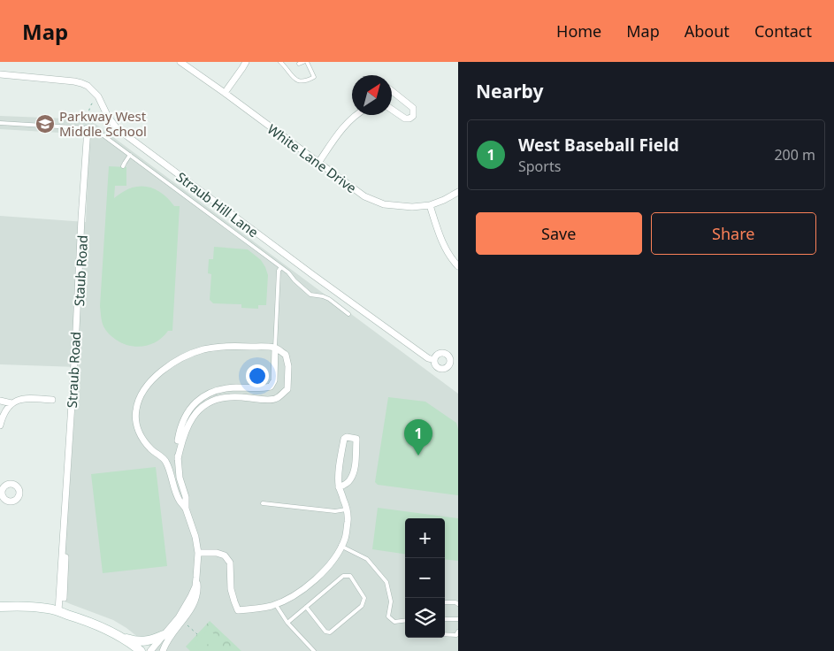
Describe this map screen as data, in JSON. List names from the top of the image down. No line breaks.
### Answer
{"streets":{"street":["White Lane Drive","Straub Hill Lane","Staub Road","Straub Road"]},"crossings":[["Staub Road","Straub Road"]],"places":{"school or university":["Parkway West Middle School"]},"north":"top right","page":{"header":"Map","nav":["Home","Map","About","Contact"],"heading":"Nearby","list":[{"mark":"1","name":"West Baseball Field","note":"Sports","value":"200 m"}],"buttons":["Save","Share"],"pins":"1","map_buttons":["+","−"]}}
